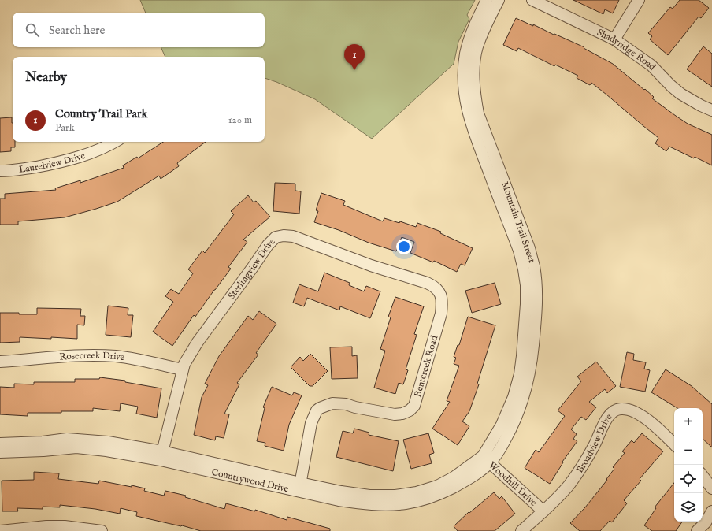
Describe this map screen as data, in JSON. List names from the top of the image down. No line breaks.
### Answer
{"streets":{"street":["Shadyridge Road","Laurelview Drive","Mountain Trail Street","Sterlingview Drive","Rosecreek Drive","Bentcreek Road","Broadview Drive","Countrywood Drive","Woodhill Drive"]},"crossings":[["Mountain Trail Street","Countrywood Drive"],["Mountain Trail Street","Woodhill Drive"],["Sterlingview Drive","Rosecreek Drive"],["Sterlingview Drive","Bentcreek Road"],["Sterlingview Drive","Countrywood Drive"],["Bentcreek Road","Countrywood Drive"],["Broadview Drive","Woodhill Drive"],["Countrywood Drive","Woodhill Drive"]],"page":{"search":"Search here","pins":"1","heading":"Nearby","list":[{"mark":"1","name":"Country Trail Park","note":"Park","value":"120 m"}],"map_buttons":["+","−"]}}
